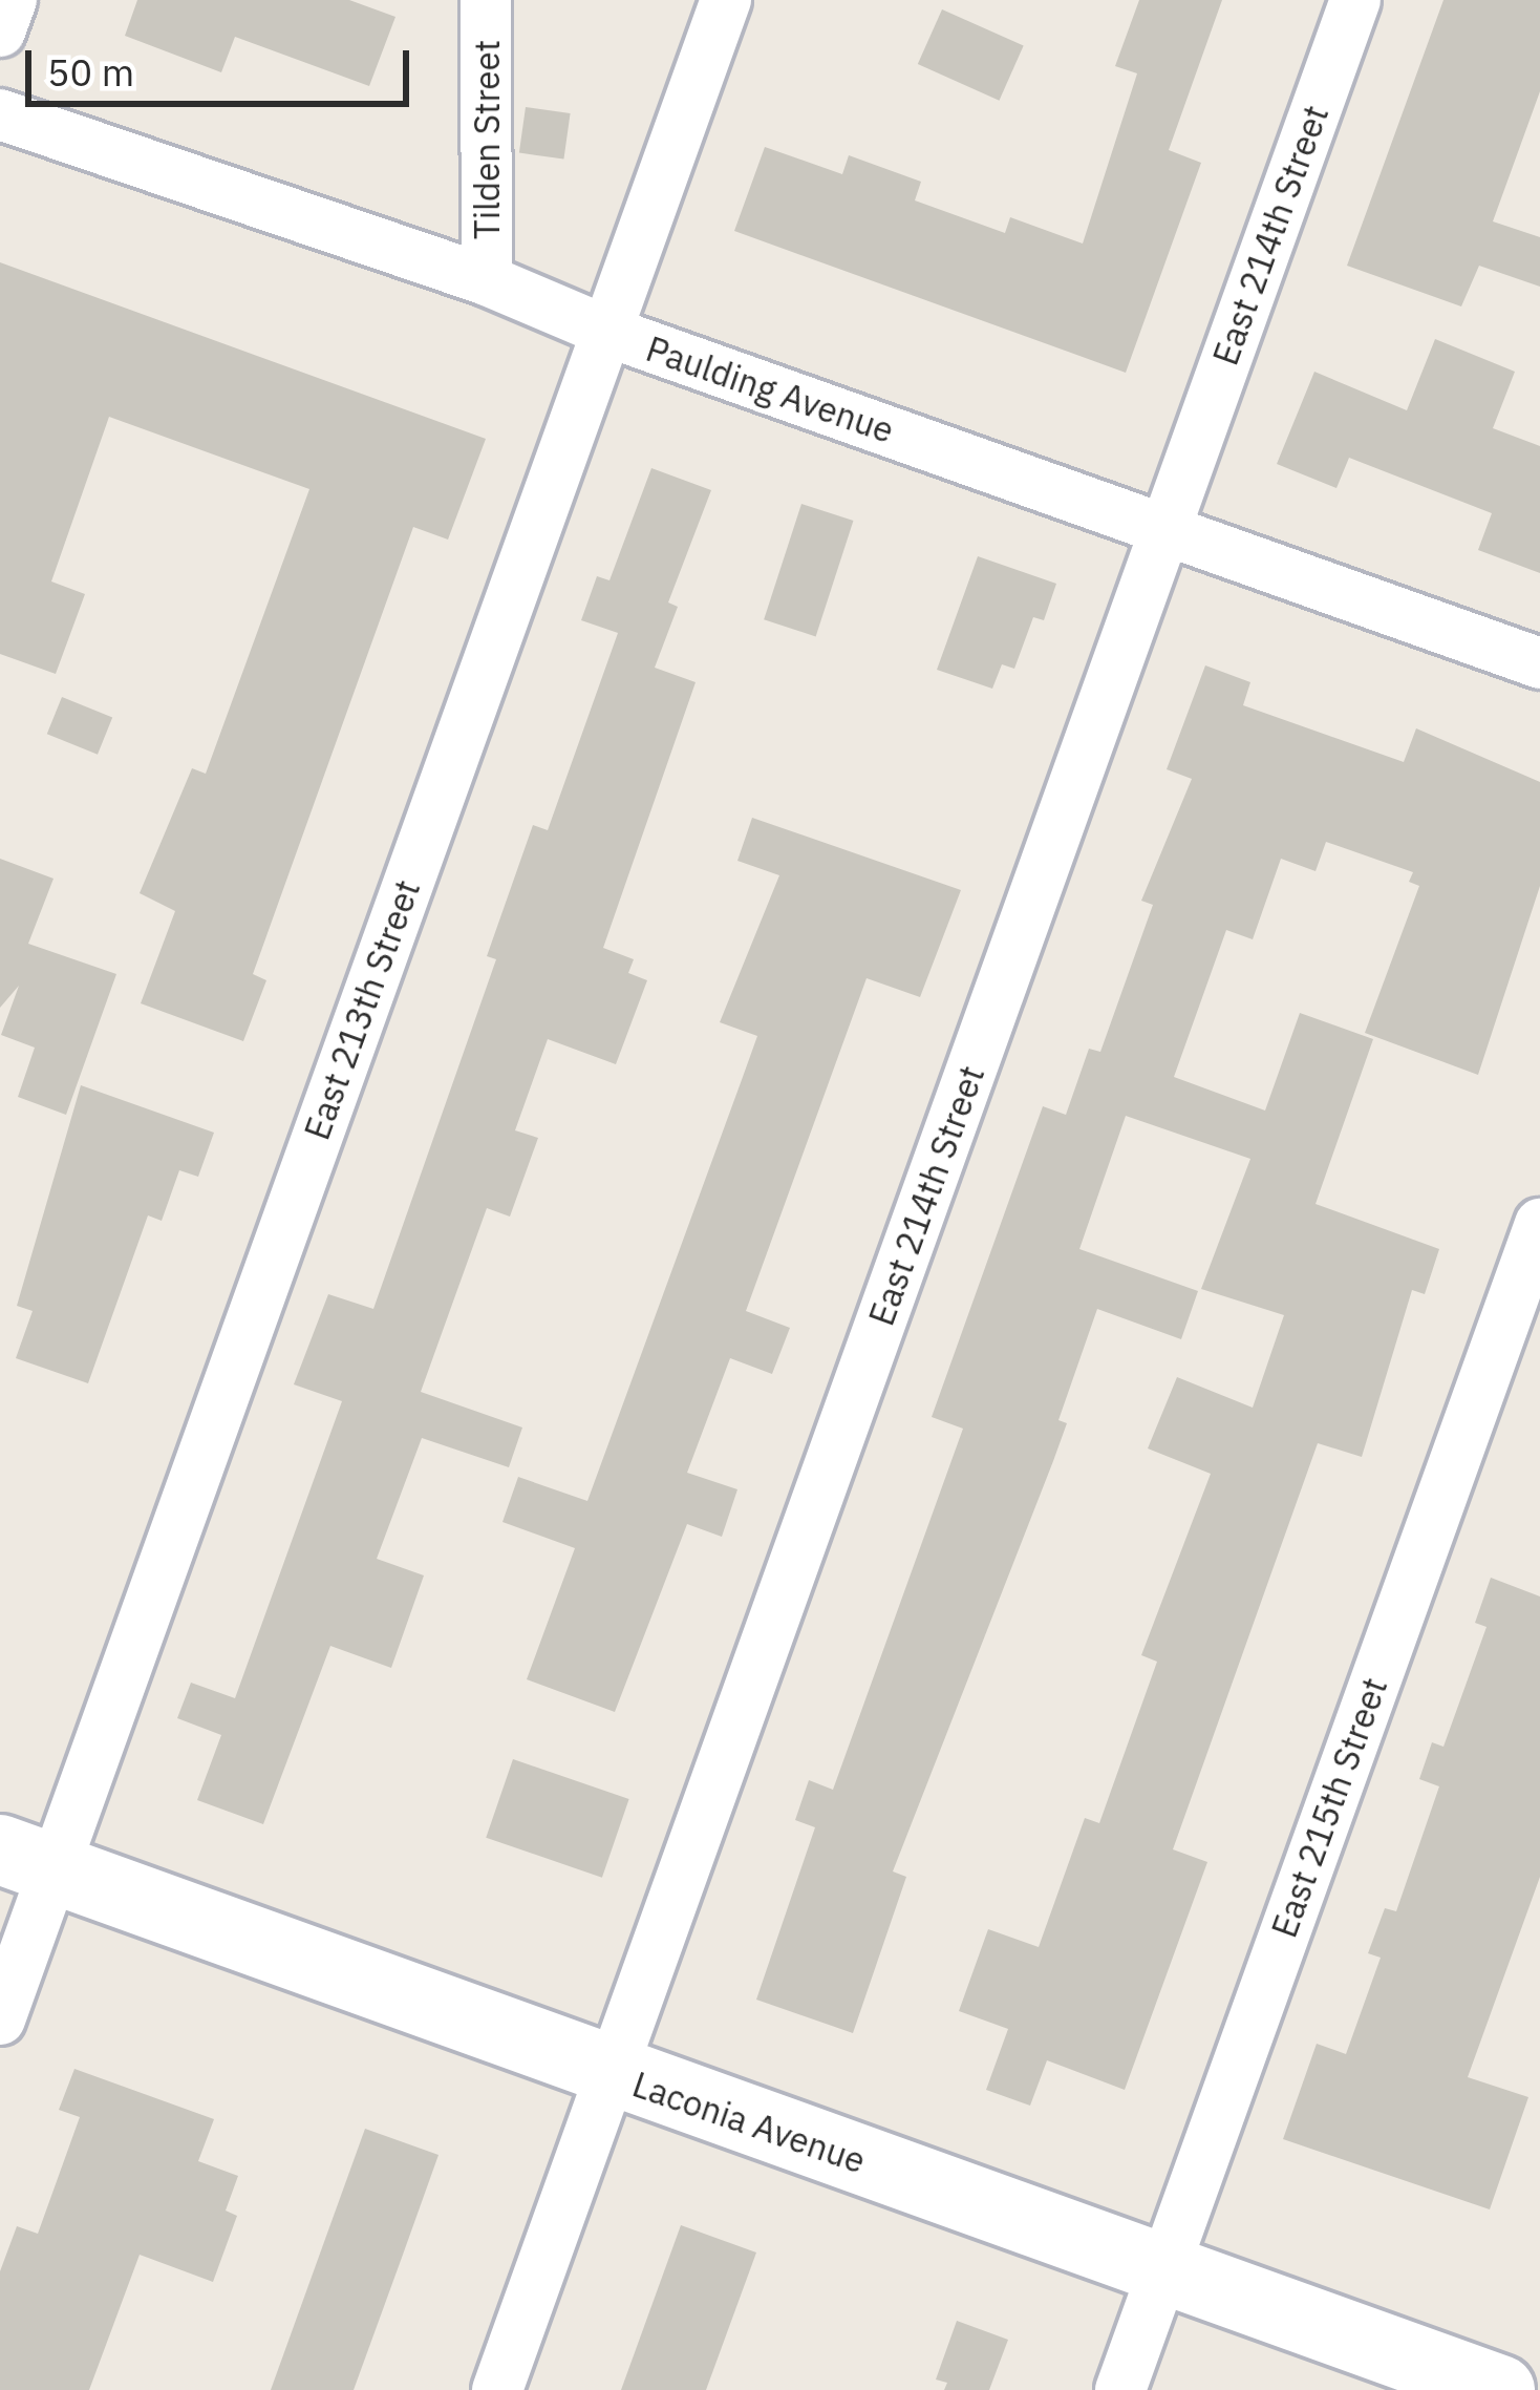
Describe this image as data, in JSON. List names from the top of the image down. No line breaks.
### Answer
{"streets":{"street":["Tilden Street","East 214th Street","Paulding Avenue","East 213th Street","East 215th Street","Laconia Avenue"]},"crossings":[["Tilden Street","Paulding Avenue"],["East 214th Street","Paulding Avenue"],["East 214th Street","Laconia Avenue"],["Paulding Avenue","East 213th Street"],["East 213th Street","Laconia Avenue"],["East 215th Street","Laconia Avenue"]],"scale_bar":"50 m"}
